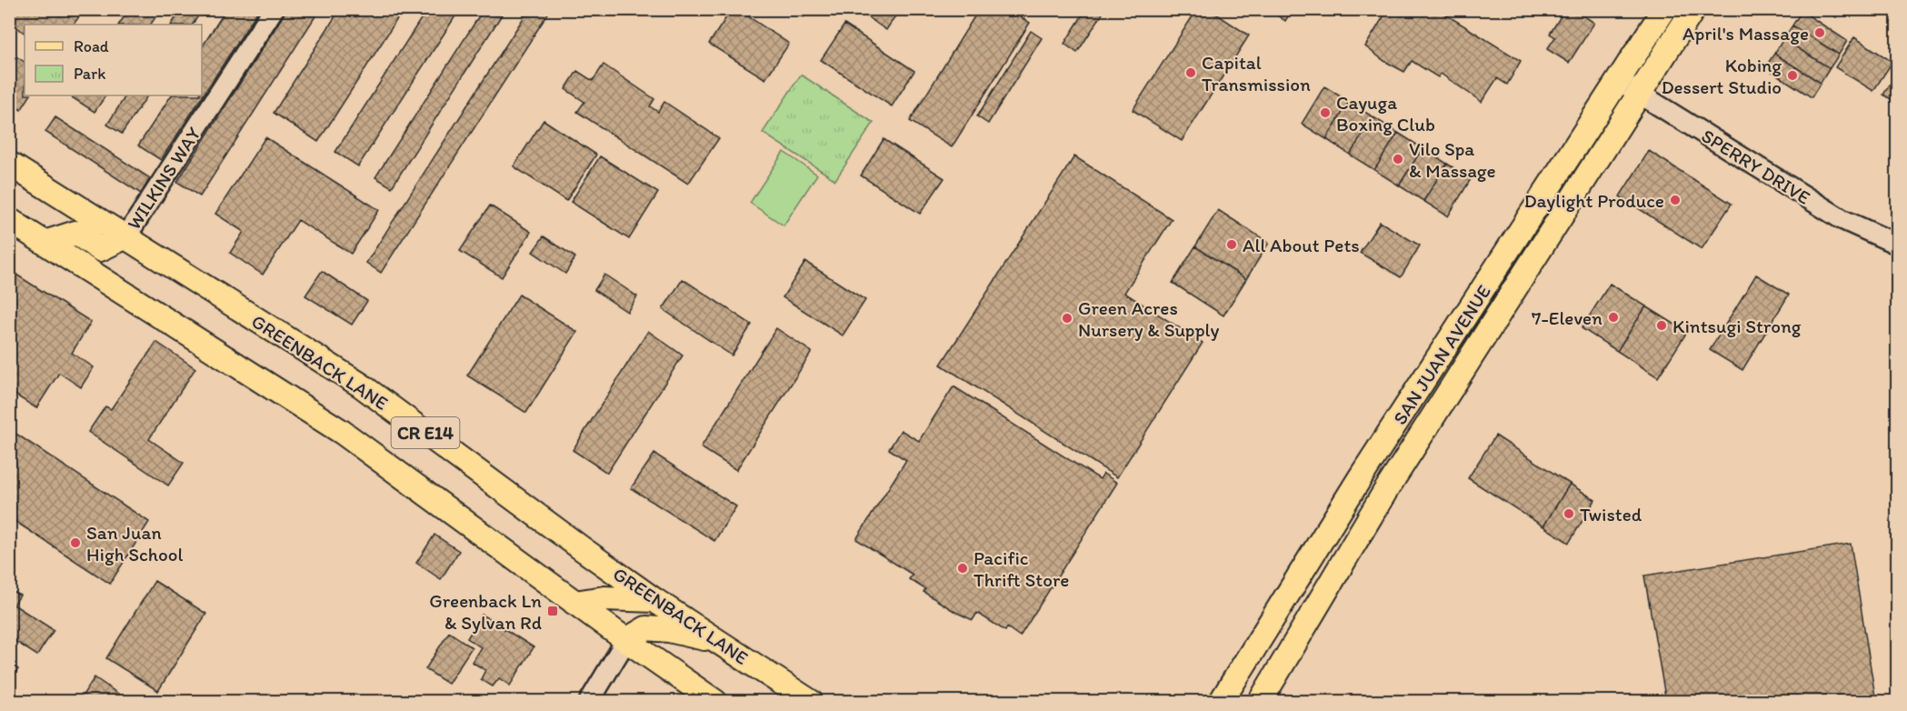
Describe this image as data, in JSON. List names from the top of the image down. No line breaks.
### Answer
{"streets":{"main road":["SAN JUAN AVENUE","GREENBACK LANE","CR E14"],"street":["SPERRY DRIVE","WILKINS WAY"]},"crossings":[["SPERRY DRIVE","SAN JUAN AVENUE"],["WILKINS WAY","GREENBACK LANE"]],"places":{"other":["April's Massage","Capital Transmission","Kobing Dessert Studio","Cayuga Boxing Club","Vilo Spa & Massage","Daylight Produce","All About Pets","7-Eleven","Green Acres Nursery & Supply","Kintsugi Strong","Twisted","San Juan High School","Pacific Thrift Store"],"transit":["Greenback Ln & Sylvan Rd"]},"legend":["Road","Park"]}
